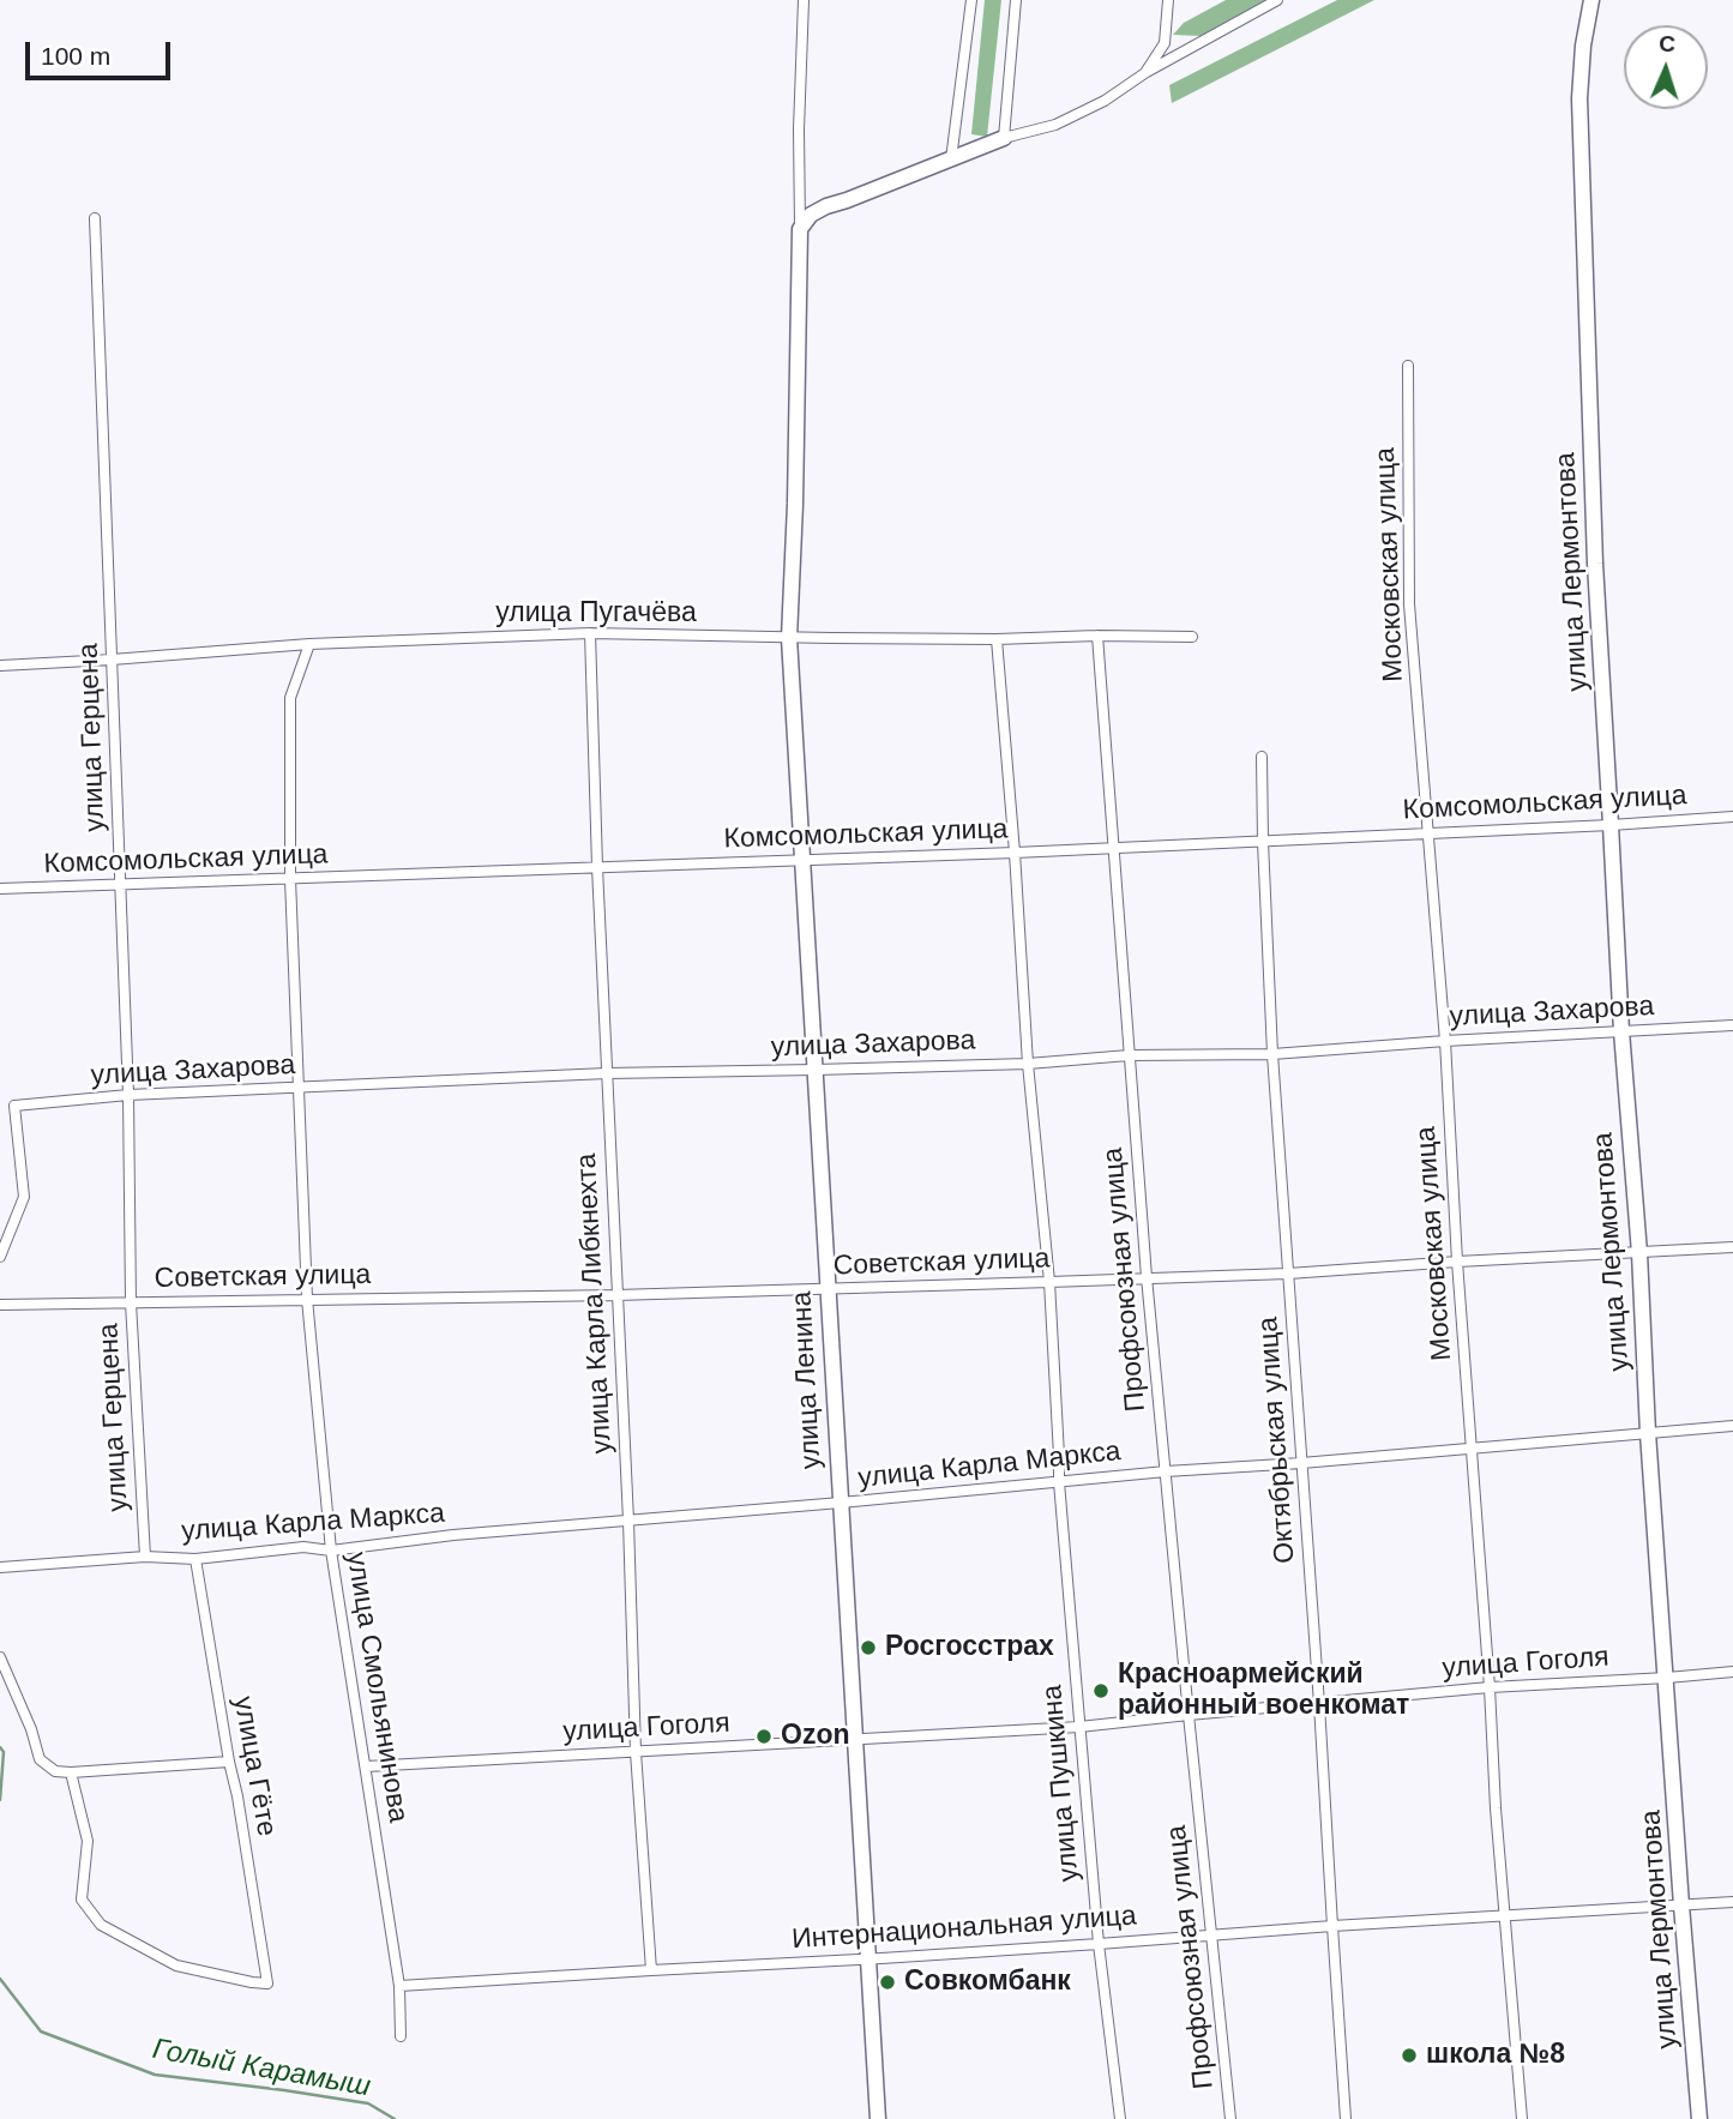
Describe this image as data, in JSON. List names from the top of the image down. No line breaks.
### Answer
{"streets":{"street":["Московская улица","улица Лермонтова","улица Пугачёва","улица Герцена","Комсомольская улица","улица Захарова","Советская улица","Профсоюзная улица","улица Карла Либкнехта","улица Ленина","Октябрьская улица","улица Карла Маркса","улица Гоголя","улица Смольянинова","улица Гёте","улица Пушкина","Интернациональная улица"]},"crossings":[["Московская улица","Комсомольская улица"],["Московская улица","улица Захарова"],["Московская улица","Советская улица"],["Московская улица","улица Карла Маркса"],["Московская улица","улица Гоголя"],["Московская улица","Интернациональная улица"],["улица Лермонтова","Комсомольская улица"],["улица Лермонтова","улица Захарова"],["улица Лермонтова","Советская улица"],["улица Лермонтова","улица Карла Маркса"],["улица Лермонтова","улица Гоголя"],["улица Лермонтова","Интернациональная улица"],["улица Пугачёва","улица Герцена"],["улица Пугачёва","Профсоюзная улица"],["улица Пугачёва","улица Карла Либкнехта"],["улица Пугачёва","улица Ленина"],["улица Пугачёва","улица Смольянинова"],["улица Пугачёва","улица Пушкина"],["улица Герцена","Комсомольская улица"],["улица Герцена","улица Захарова"],["улица Герцена","Советская улица"],["улица Герцена","улица Карла Маркса"],["Комсомольская улица","Профсоюзная улица"],["Комсомольская улица","улица Карла Либкнехта"],["Комсомольская улица","улица Ленина"],["Комсомольская улица","Октябрьская улица"],["Комсомольская улица","улица Смольянинова"],["Комсомольская улица","улица Пушкина"],["улица Захарова","Профсоюзная улица"],["улица Захарова","улица Карла Либкнехта"],["улица Захарова","улица Ленина"],["улица Захарова","Октябрьская улица"],["улица Захарова","улица Смольянинова"],["улица Захарова","улица Пушкина"],["Советская улица","Профсоюзная улица"],["Советская улица","улица Карла Либкнехта"],["Советская улица","улица Ленина"],["Советская улица","Октябрьская улица"],["Советская улица","улица Смольянинова"],["Советская улица","улица Пушкина"],["Профсоюзная улица","улица Карла Маркса"],["Профсоюзная улица","улица Гоголя"],["Профсоюзная улица","Интернациональная улица"],["улица Карла Либкнехта","улица Карла Маркса"],["улица Карла Либкнехта","улица Гоголя"],["улица Карла Либкнехта","Интернациональная улица"],["улица Ленина","улица Карла Маркса"],["улица Ленина","улица Гоголя"],["улица Ленина","Интернациональная улица"],["Октябрьская улица","улица Карла Маркса"],["Октябрьская улица","улица Гоголя"],["Октябрьская улица","Интернациональная улица"],["улица Карла Маркса","улица Смольянинова"],["улица Карла Маркса","улица Гёте"],["улица Карла Маркса","улица Пушкина"],["улица Гоголя","улица Смольянинова"],["улица Гоголя","улица Пушкина"],["улица Смольянинова","Интернациональная улица"],["улица Пушкина","Интернациональная улица"]],"water":["Голый Карамыш"],"places":["Росгосстрах","Красноармейский районный военкомат","Ozon","Совкомбанк","школа №8"],"scale_bar":"100 m","north":"top"}
